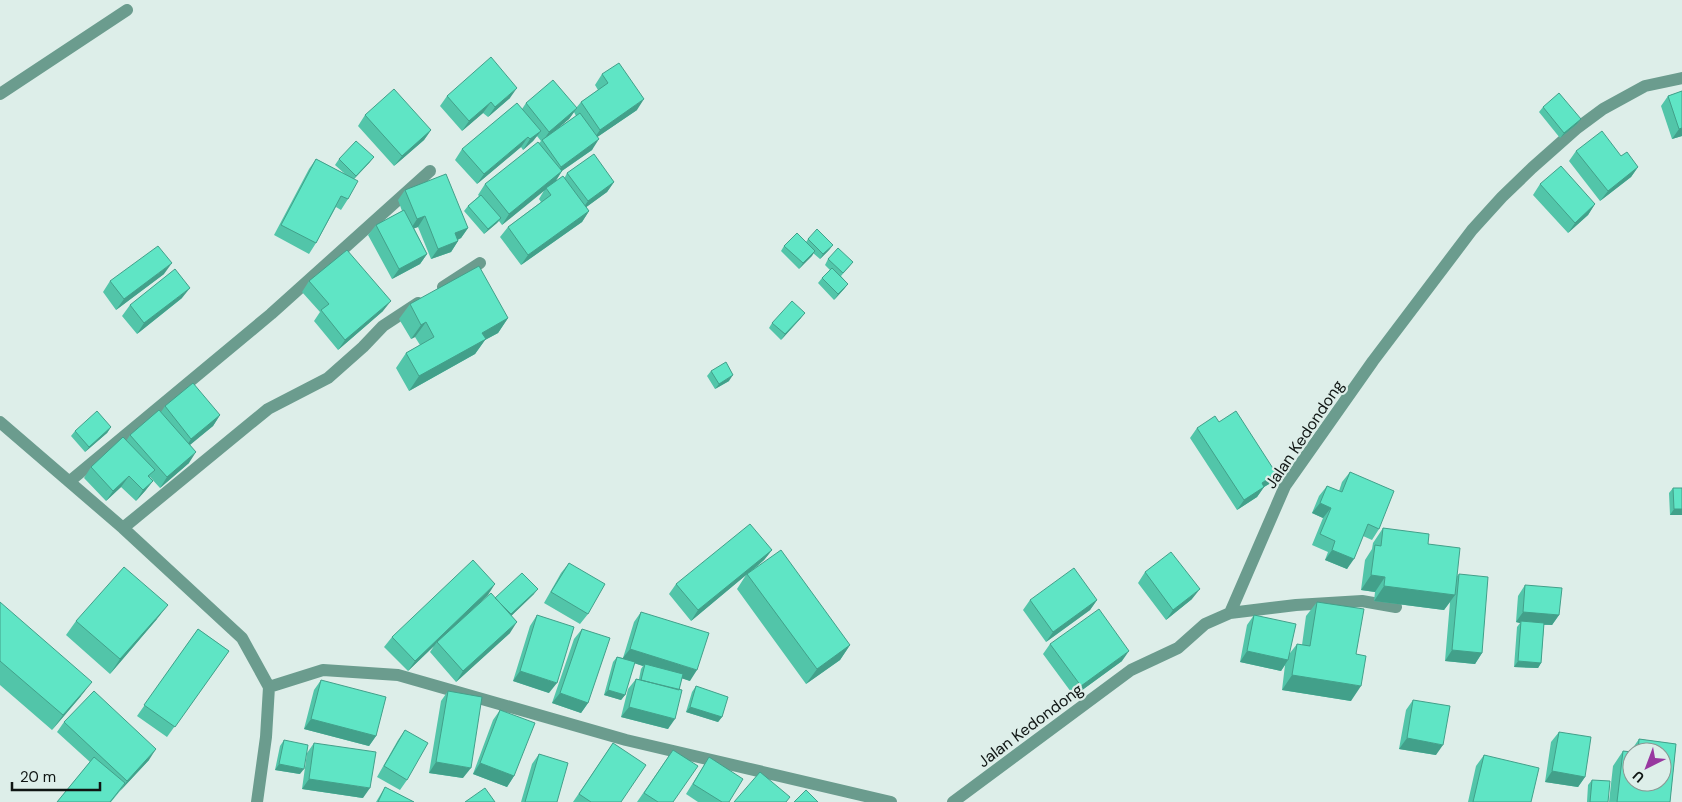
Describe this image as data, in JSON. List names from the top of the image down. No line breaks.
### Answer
{"streets":{"street":["Jalan Kedondong"]},"scale_bar":"20 m","north":"bottom left"}
